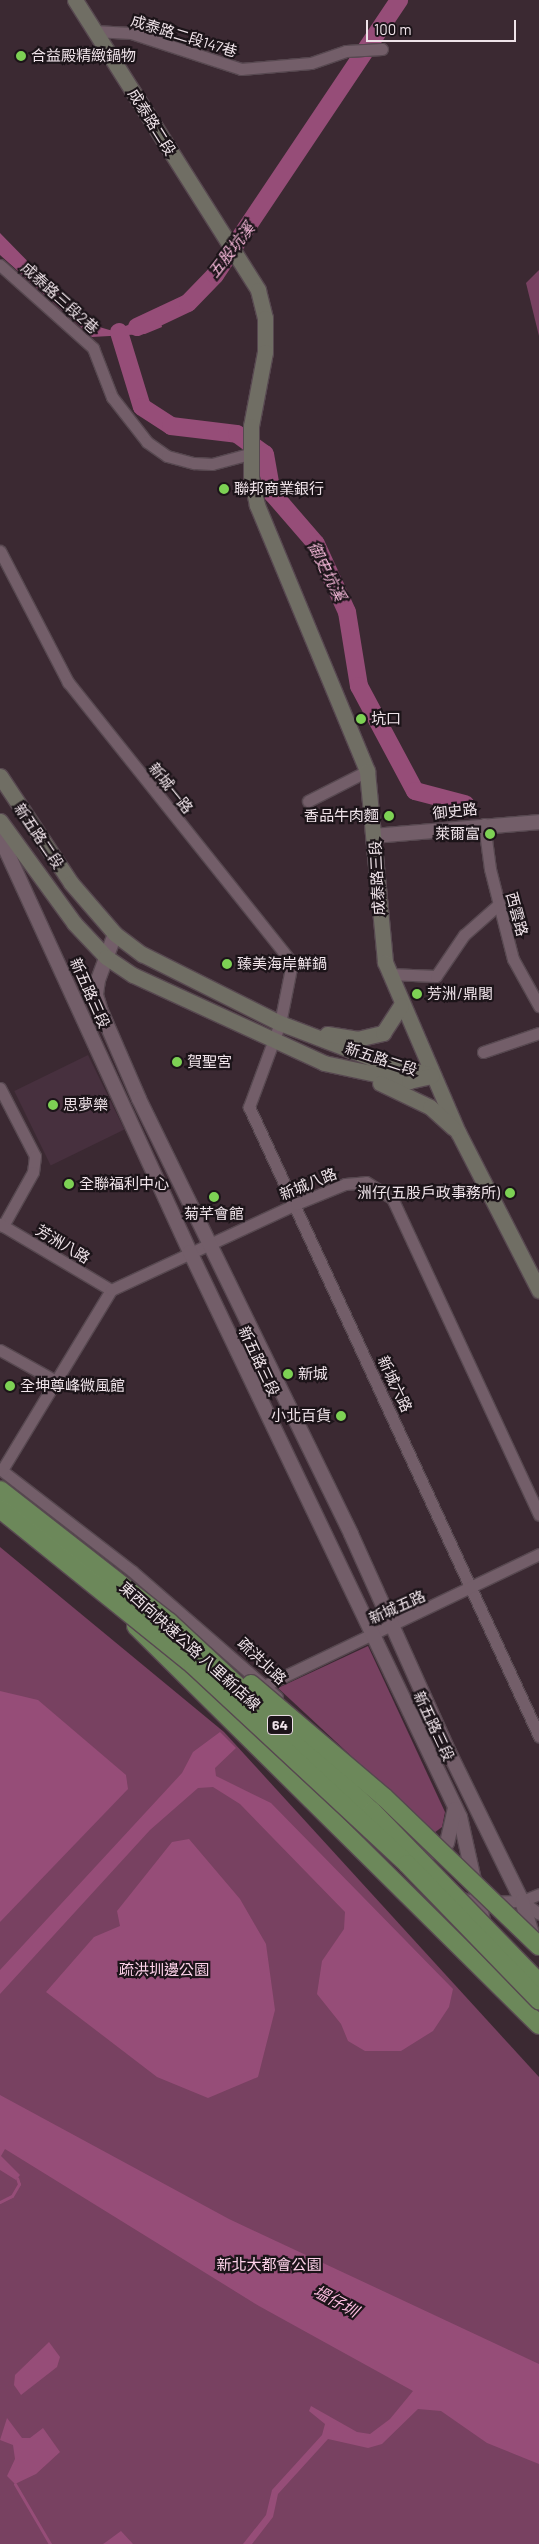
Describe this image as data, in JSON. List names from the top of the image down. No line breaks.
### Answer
{"streets":{"highway":["東西向快速公路 八里新店線","64"],"main road":["成泰路二段","新五路二段","成泰路三段"],"street":["成泰路二段147巷","成泰路三段2巷","新城一路","御史路","西雲路","新五路三段","新城八路","芳洲八路","新城六路","新城五路","疏洪北路"]},"crossings":[["成泰路二段147巷","成泰路二段"],["成泰路二段","成泰路三段"],["成泰路三段2巷","成泰路三段"],["新城一路","新五路二段"],["新城一路","新城六路"],["御史路","成泰路三段"],["御史路","西雲路"],["新五路二段","成泰路三段"],["新五路二段","新五路三段"],["新五路二段","新城六路"],["新五路三段","新城八路"],["新五路三段","新城五路"],["新五路三段","疏洪北路"],["新城八路","芳洲八路"],["新城八路","新城六路"],["新城六路","新城五路"],["新城五路","疏洪北路"]],"water":["五股坑溪","御史坑溪","塭仔圳"],"parks":["疏洪圳邊公園","新北大都會公園"],"places":["合益殿精緻鍋物","聯邦商業銀行","坑口","香品牛肉麵","萊爾富","臻美海岸鮮鍋","芳洲/鼎閣","賀聖宮","思夢樂","全聯福利中心","洲仔(五股戶政事務所)","菊芊會館","新城","全坤尊峰微風館","小北百貨"],"scale_bar":"100 m"}
